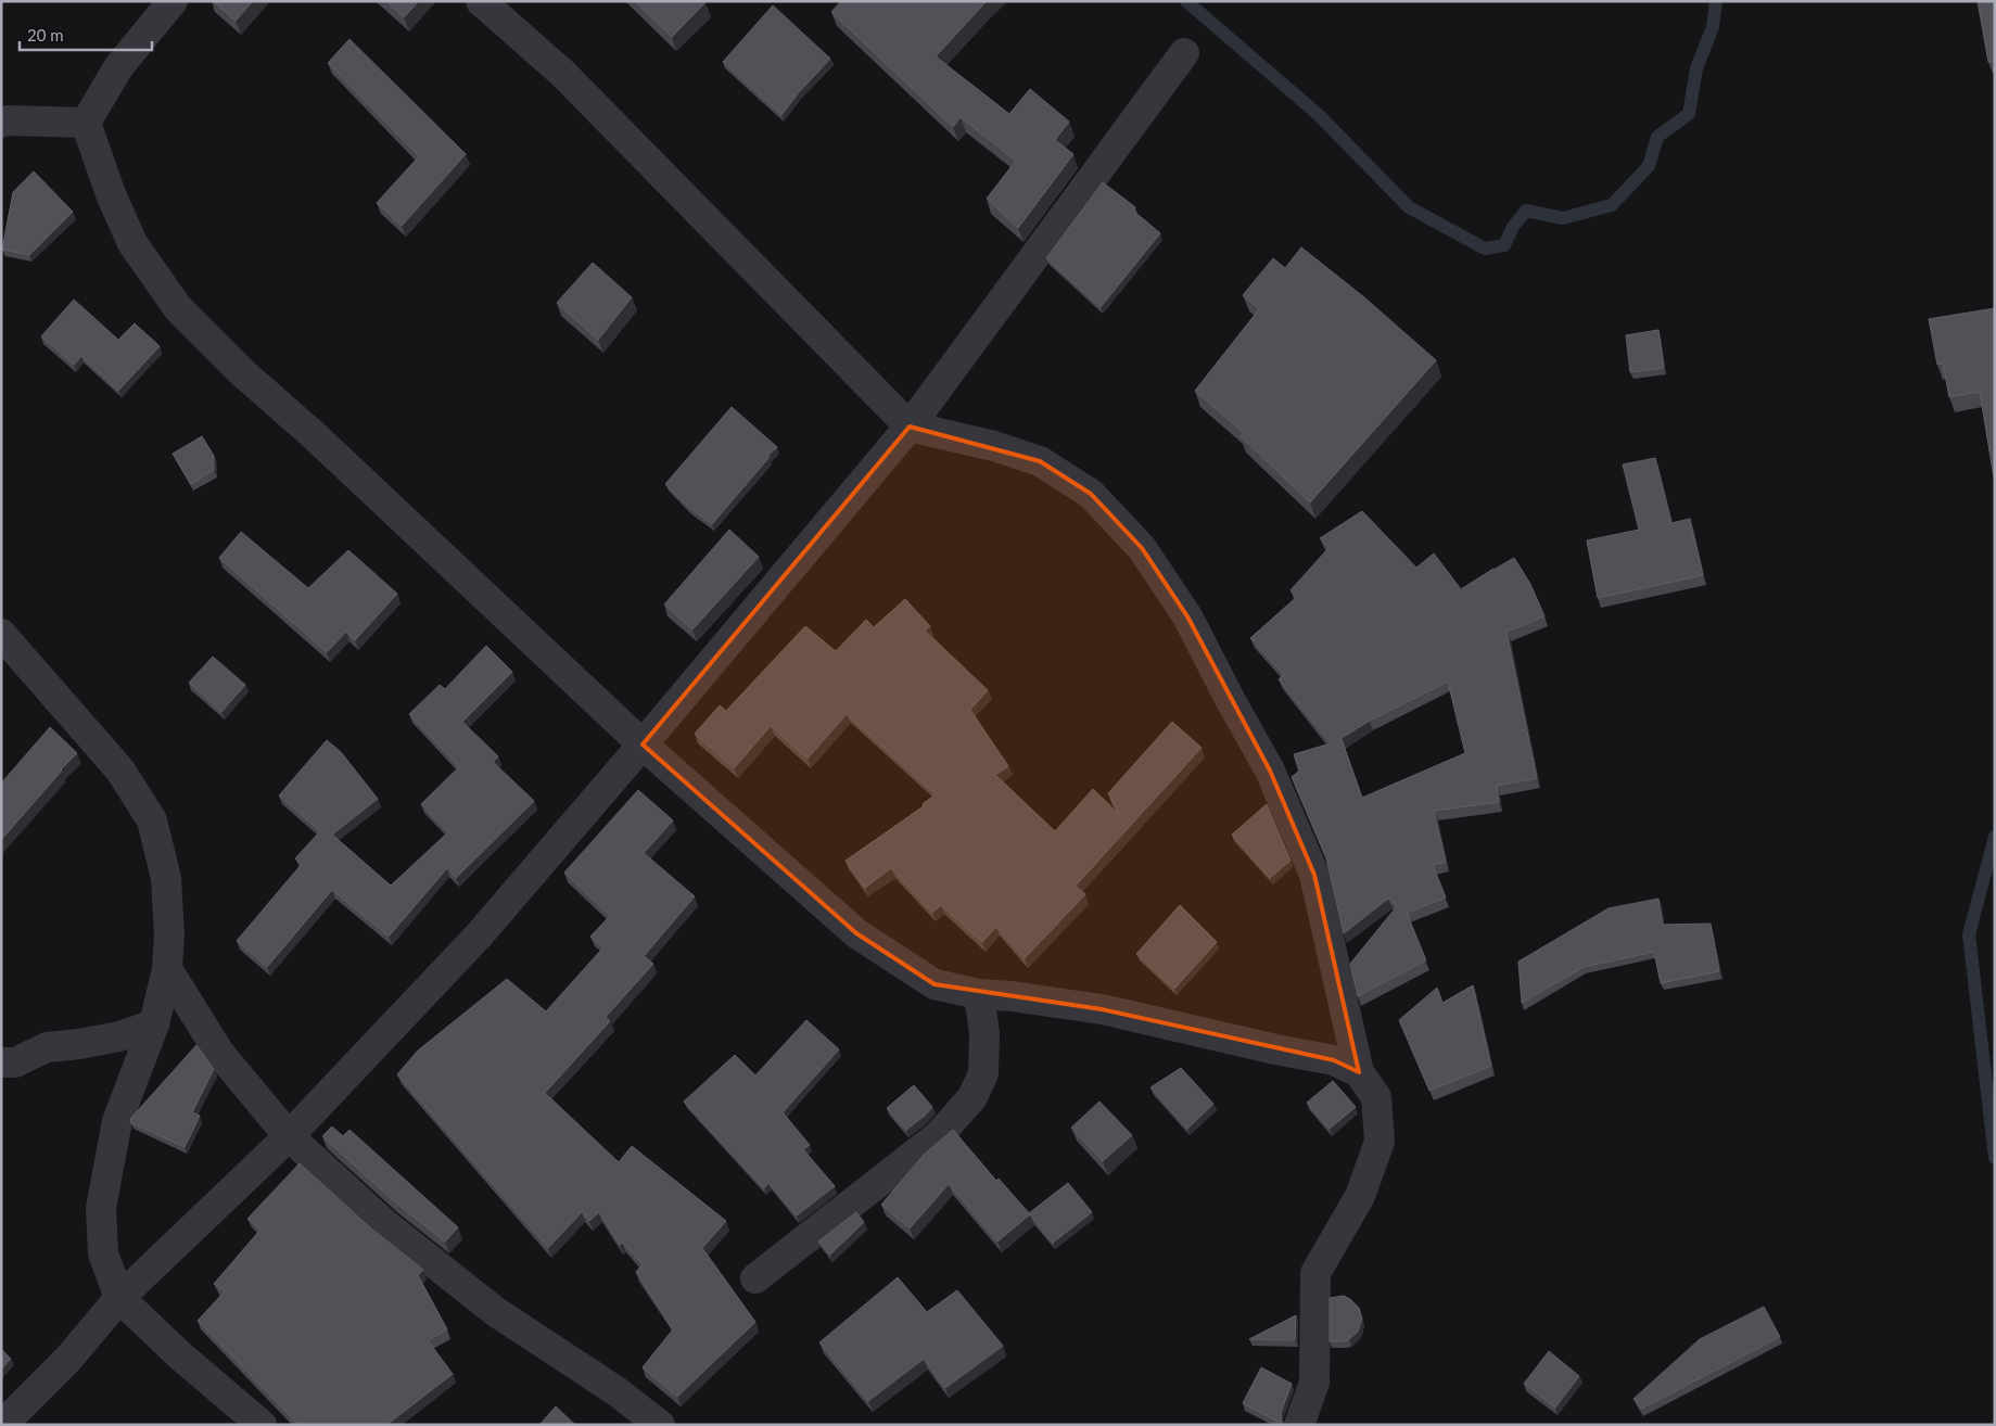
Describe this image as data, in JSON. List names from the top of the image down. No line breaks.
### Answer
{"scale_bar":"20 m"}
